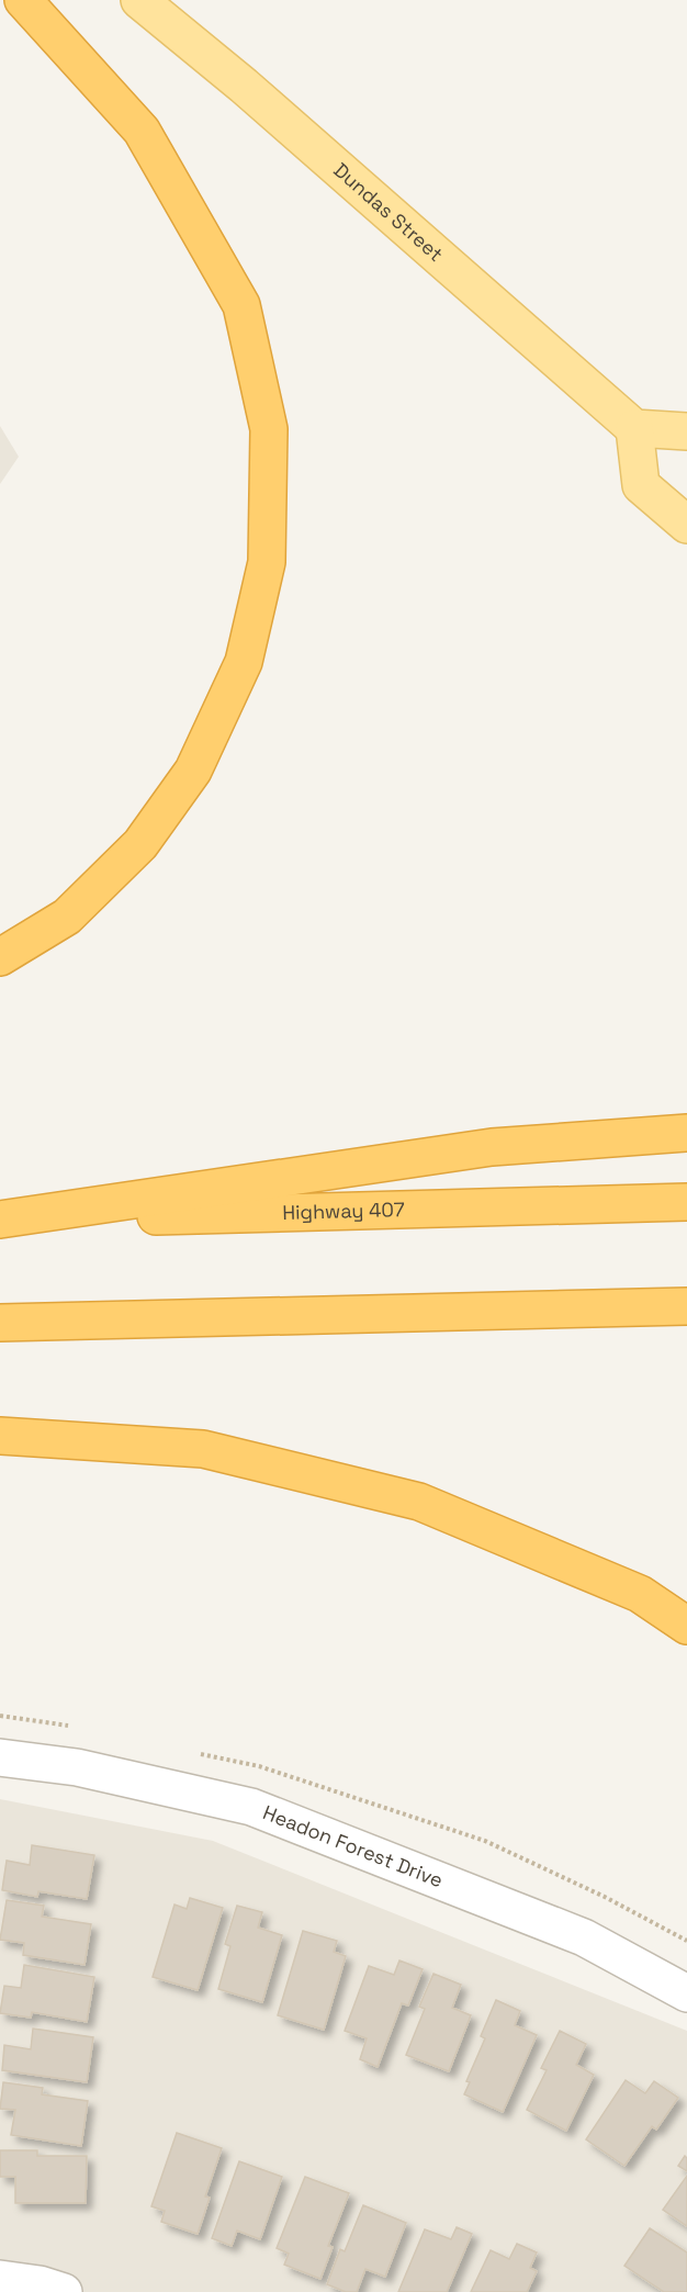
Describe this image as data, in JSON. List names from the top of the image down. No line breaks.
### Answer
{"streets":{"highway":["Highway 407"],"main road":["Dundas Street"],"street":["Headon Forest Drive"]}}
